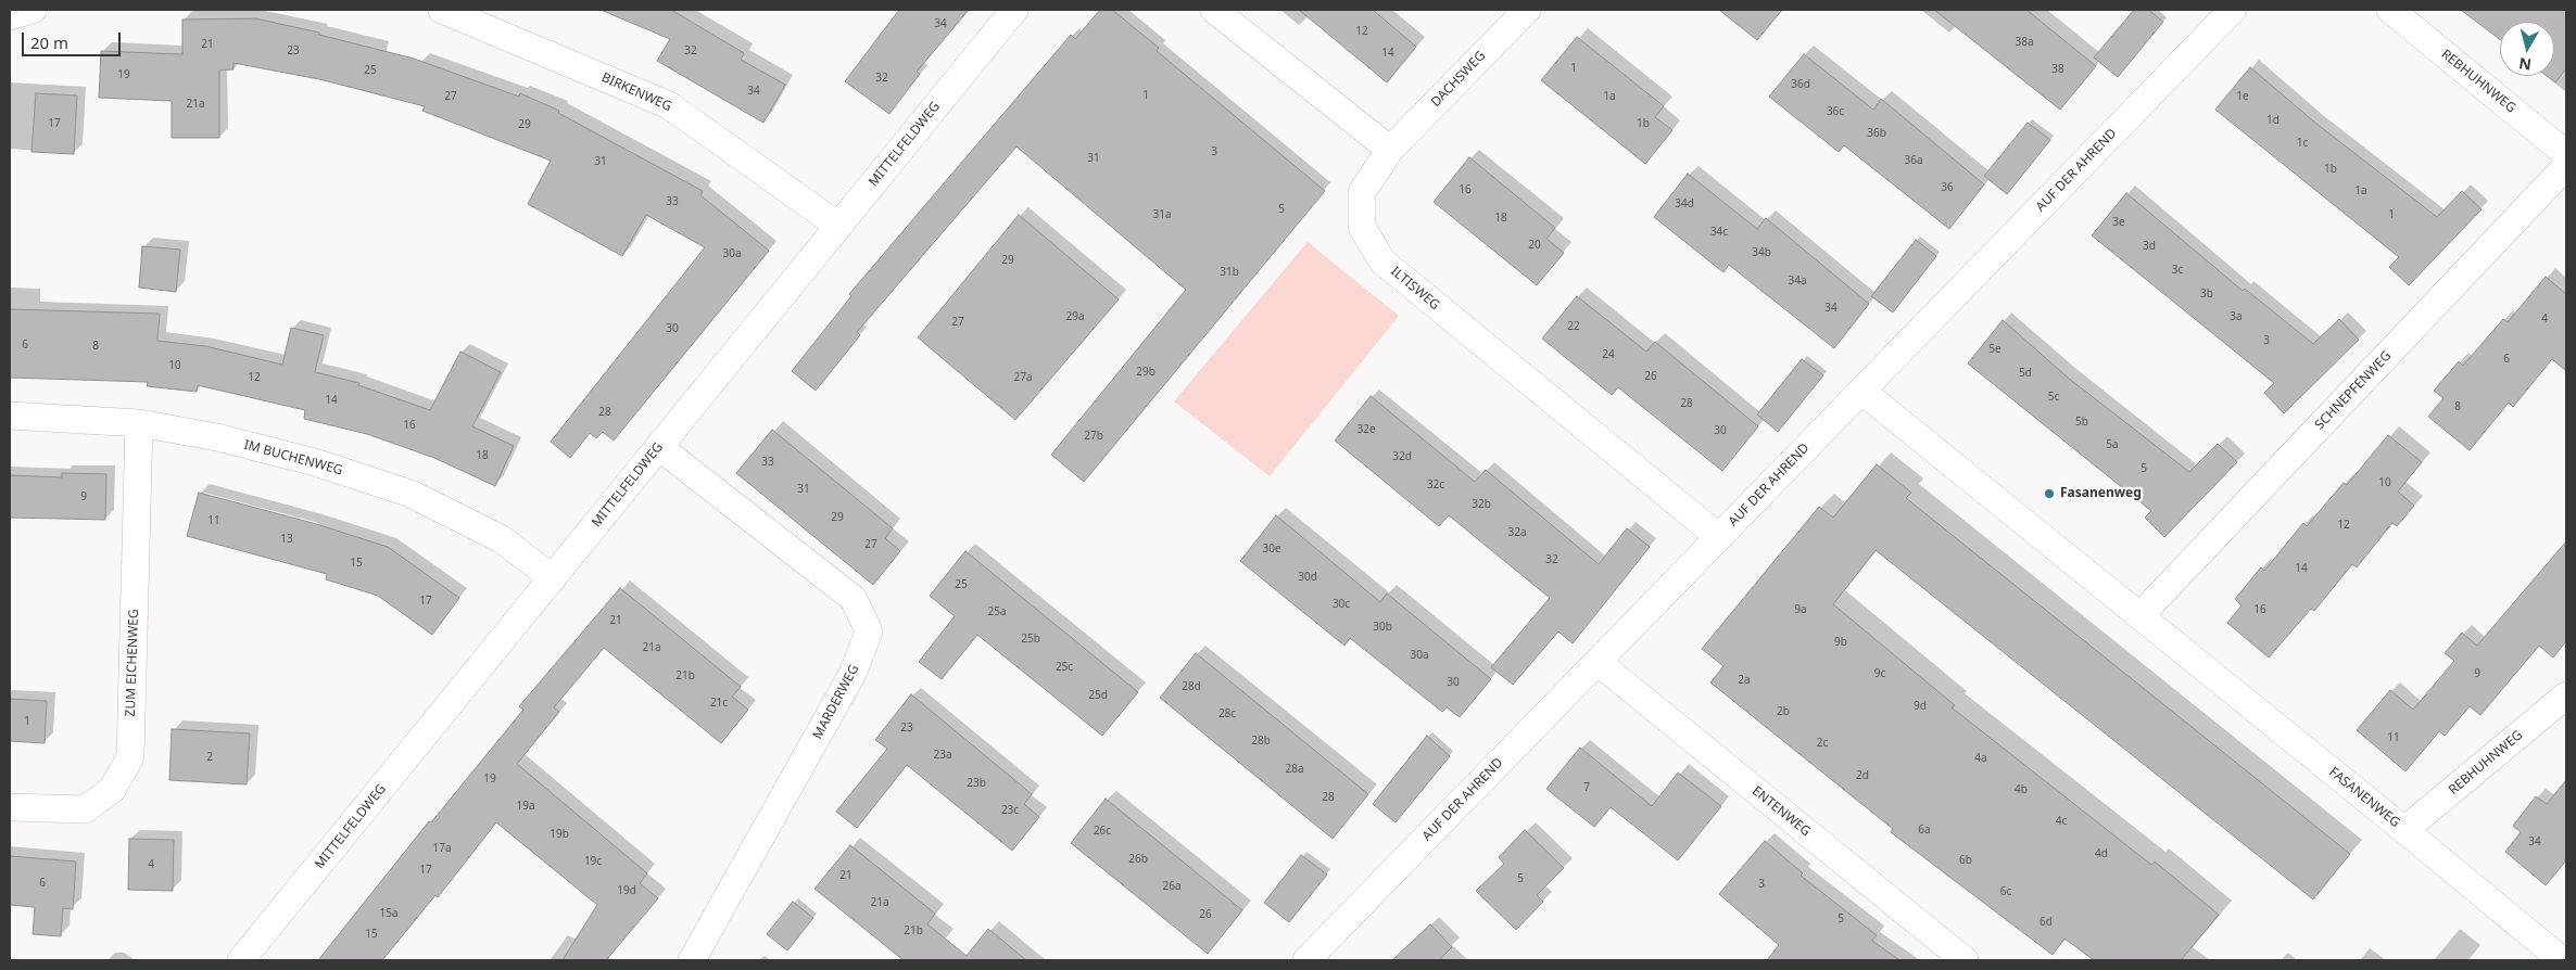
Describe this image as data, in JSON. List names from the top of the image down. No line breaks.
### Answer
{"streets":{"street":["DACHSWEG","REBHUHNWEG","BIRKENWEG","MITTELFELDWEG","AUF DER AHREND","ILTISWEG","SCHNEPFENWEG","IM BUCHENWEG","ZUM EICHENWEG","MARDERWEG","FASANENWEG","ENTENWEG"]},"crossings":[["DACHSWEG","ILTISWEG"],["REBHUHNWEG","FASANENWEG"],["BIRKENWEG","MITTELFELDWEG"],["MITTELFELDWEG","IM BUCHENWEG"],["MITTELFELDWEG","MARDERWEG"],["AUF DER AHREND","ILTISWEG"],["AUF DER AHREND","FASANENWEG"],["AUF DER AHREND","ENTENWEG"],["SCHNEPFENWEG","FASANENWEG"],["IM BUCHENWEG","ZUM EICHENWEG"]],"places":["Fasanenweg"],"house_numbers":["34","12","38a","21","23","32","14","1","38","25","19","32","36d","34","1","27","1a","1e","21a","36c","1d","17","1b","29","36b","1c","3","31","36a","31","1b","36","16","1a","33","34d","5","31a","1","18","3e","34c","20","3d","34b","30a","29","3c","31b","34a","3b","34","29a","3a","4","27","22","30","3","6","8","5e","24","6","10","29b","5d","26","12","27a","5c","14","28","8","28","5b","16","32e","30","27b","5a","18","32d","33","5","10","32c","31","9","32b","29","11","12","32a","13","27","30e","32","15","14","30d","25","17","30c","9a","16","25a","21","30b","25b","9b","21a","30a","25c","9c","9","21b","2a","30","28d","25d","21c","9d","2b","28c","1","23","11","28b","2c","23a","2","4a","28a","2d","19","23b","7","4b","28","19a","23c","4c","6a","26c","19b","34","17a","4d","26b","6b","19c","4","17","21","5","6","3","26a","19d","6c","21a","15a","26","5","6d","21b","15"],"scale_bar":"20 m","north":"bottom"}
